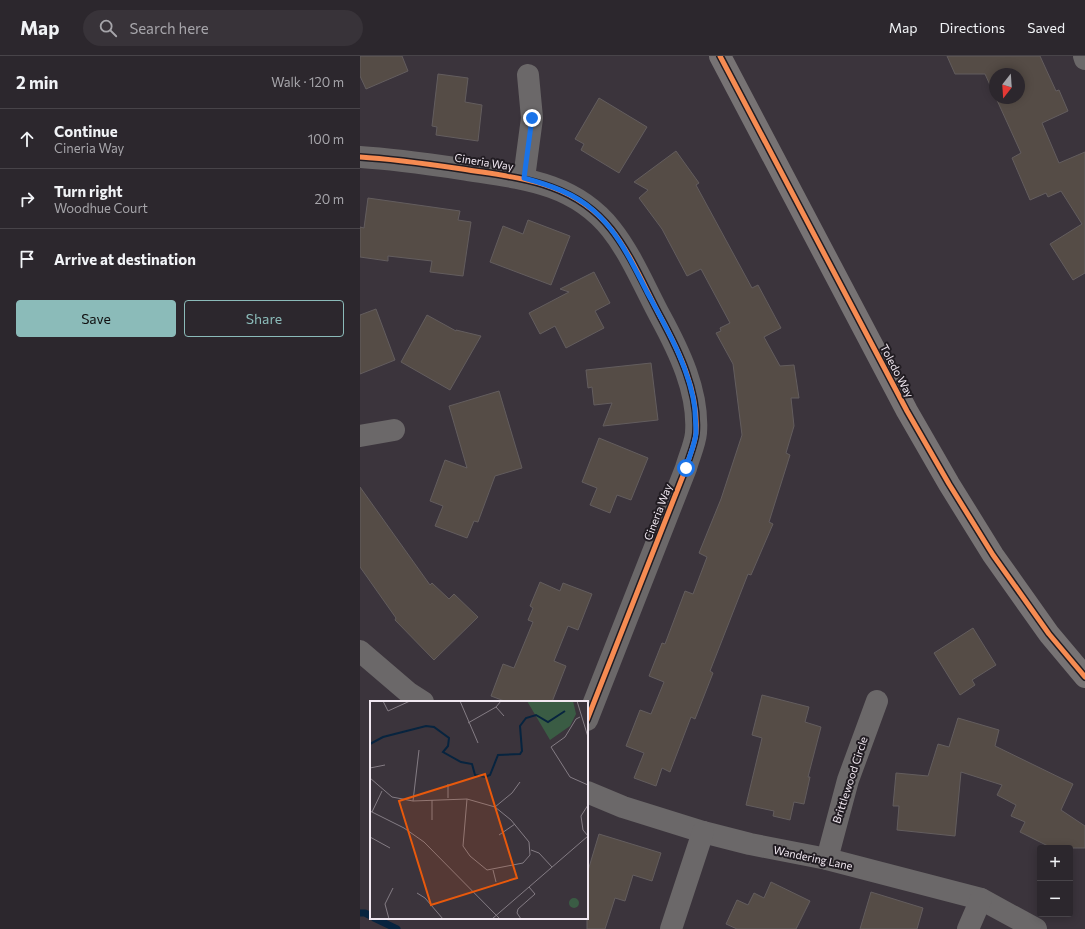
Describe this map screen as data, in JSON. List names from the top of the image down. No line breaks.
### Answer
{"streets":{"main road":["Toledo Way"],"street":["Cineria Way","Brittlewood Circle","Wandering Lane"]},"crossings":[["Brittlewood Circle","Wandering Lane"]],"north":"bottom","page":{"header":"Map","search":"Search here","nav":["Map","Directions","Saved"],"heading":["2 min","Walk · 120 m"],"list":[["Continue","Cineria Way","100 m"],["Turn right","Woodhue Court","20 m"],"Arrive at destination"],"buttons":["Save","Share"],"map_buttons":["+","−"]}}
